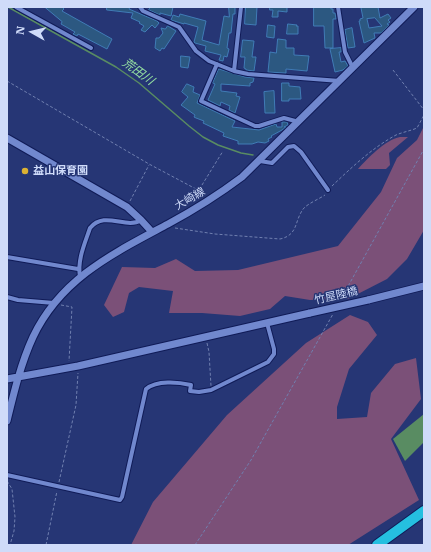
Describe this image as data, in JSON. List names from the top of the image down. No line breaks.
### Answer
{"streets":{"street":["大崎線","竹屋陸橋"]},"crossings":[["大崎線","竹屋陸橋"]],"water":["荒田川"],"places":["益山保育園"],"north":"left"}
